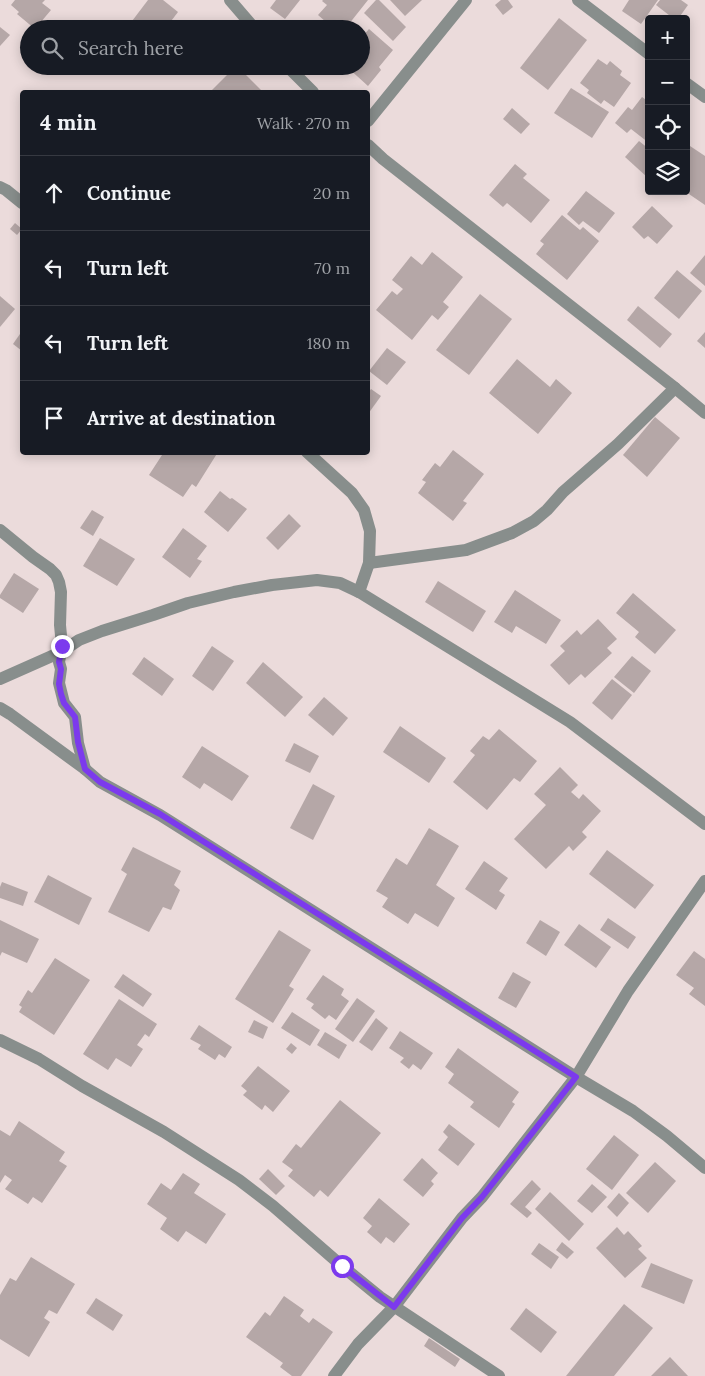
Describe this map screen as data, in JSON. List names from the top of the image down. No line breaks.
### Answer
{"page":{"map_buttons":["+","−"],"search":"Search here","heading":["4 min","Walk · 270 m"],"list":[["Continue","20 m"],["Turn left","70 m"],["Turn left","180 m"],"Arrive at destination"]}}
